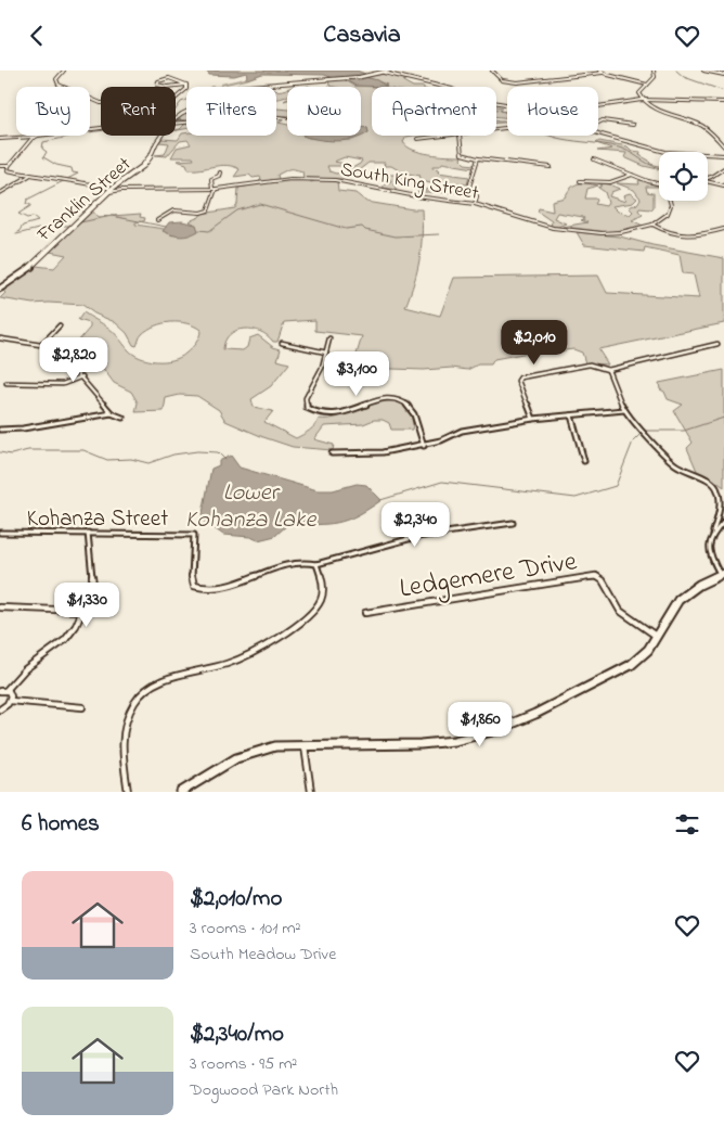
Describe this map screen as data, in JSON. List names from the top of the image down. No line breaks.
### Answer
{"streets":{"main road":["Franklin Street"],"street":["South King Street","Kohanza Street","Ledgemere Drive"]},"crossings":[["South King Street","Franklin Street"]],"water":["Lower Kohanza Lake"],"page":{"header":"Casavia","chip":["Buy","Rent","Filters","New","Apartment","House"],"price":["$2,010","$2,820","$3,100","$2,340","$1,330","$1,860"],"heading":"6 homes","list":[{"name":"$2,010/mo","note":"3 rooms · 101 m² · South Meadow Drive"},{"name":"$2,340/mo","note":"3 rooms · 95 m² · Dogwood Park North"}]}}
